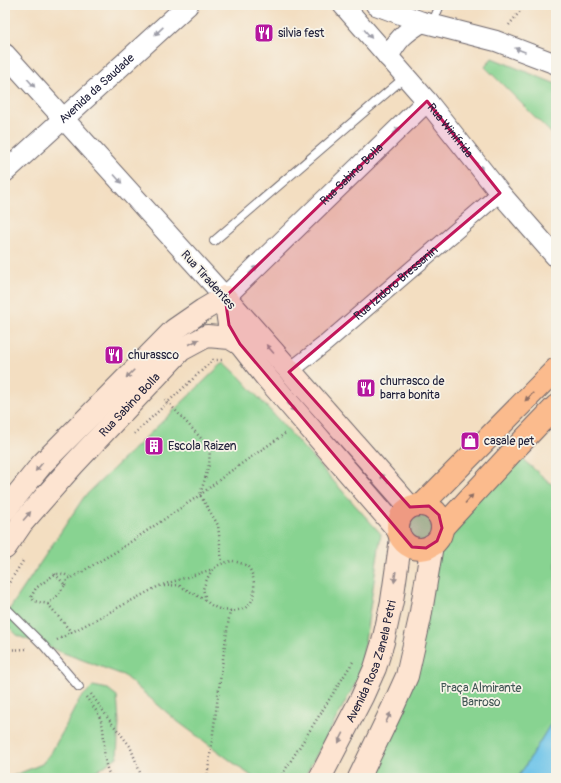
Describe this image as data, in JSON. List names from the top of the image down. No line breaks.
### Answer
{"streets":{"main road":["Rua Sabino Bolla","Rua Tiradentes","Avenida Rosa Zanela Petri"],"street":["Avenida da Saudade","Rua Winifrida","Rua Izidoro Bressanin"]},"crossings":[["Avenida da Saudade","Rua Tiradentes"],["Rua Winifrida","Rua Sabino Bolla"],["Rua Winifrida","Rua Izidoro Bressanin"],["Rua Sabino Bolla","Rua Tiradentes"],["Rua Tiradentes","Rua Izidoro Bressanin"],["Rua Tiradentes","Avenida Rosa Zanela Petri"]],"one_way":["Avenida da Saudade","Rua Winifrida"],"parks":["Praça Almirante Barroso"],"places":{"restaurant":["silvia fest","churassco","churrasco de barra bonita"],"shop":["casale pet"],"building":["Escola Raizen"]}}
